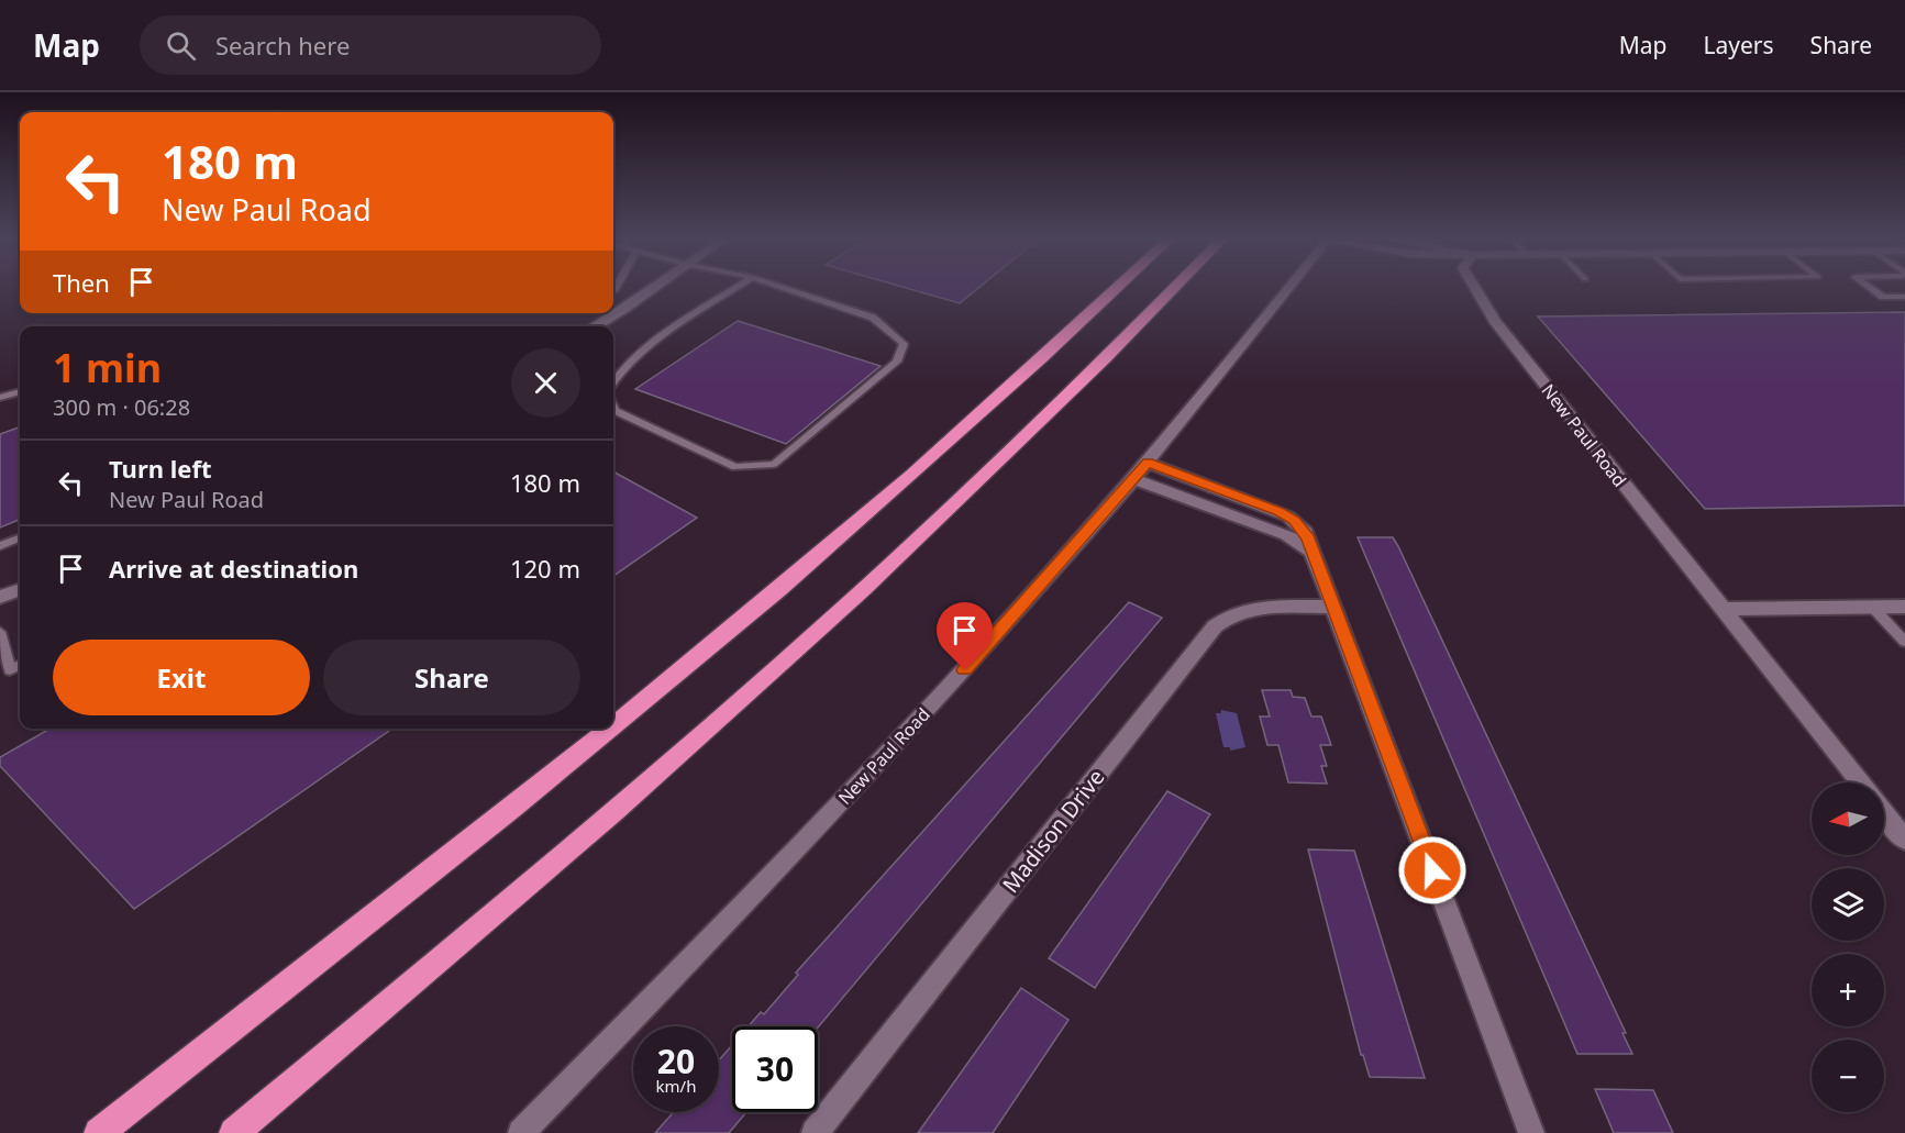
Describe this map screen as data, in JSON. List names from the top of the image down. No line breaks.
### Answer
{"streets":{"street":["New Paul Road","Madison Drive"]},"north":"left","page":{"header":"Map","search":"Search here","nav":["Map","Layers","Share"],"turn":["180 m","New Paul Road"],"then":"Then","heading":["1 min","300 m · 06:28"],"list":[{"name":"Turn left","note":"New Paul Road","value":"180 m"},{"name":"Arrive at destination","value":"120 m"}],"buttons":["Exit","Share"],"map_buttons":["+","−"],"speed":"20 km/h","limit":"30"}}
